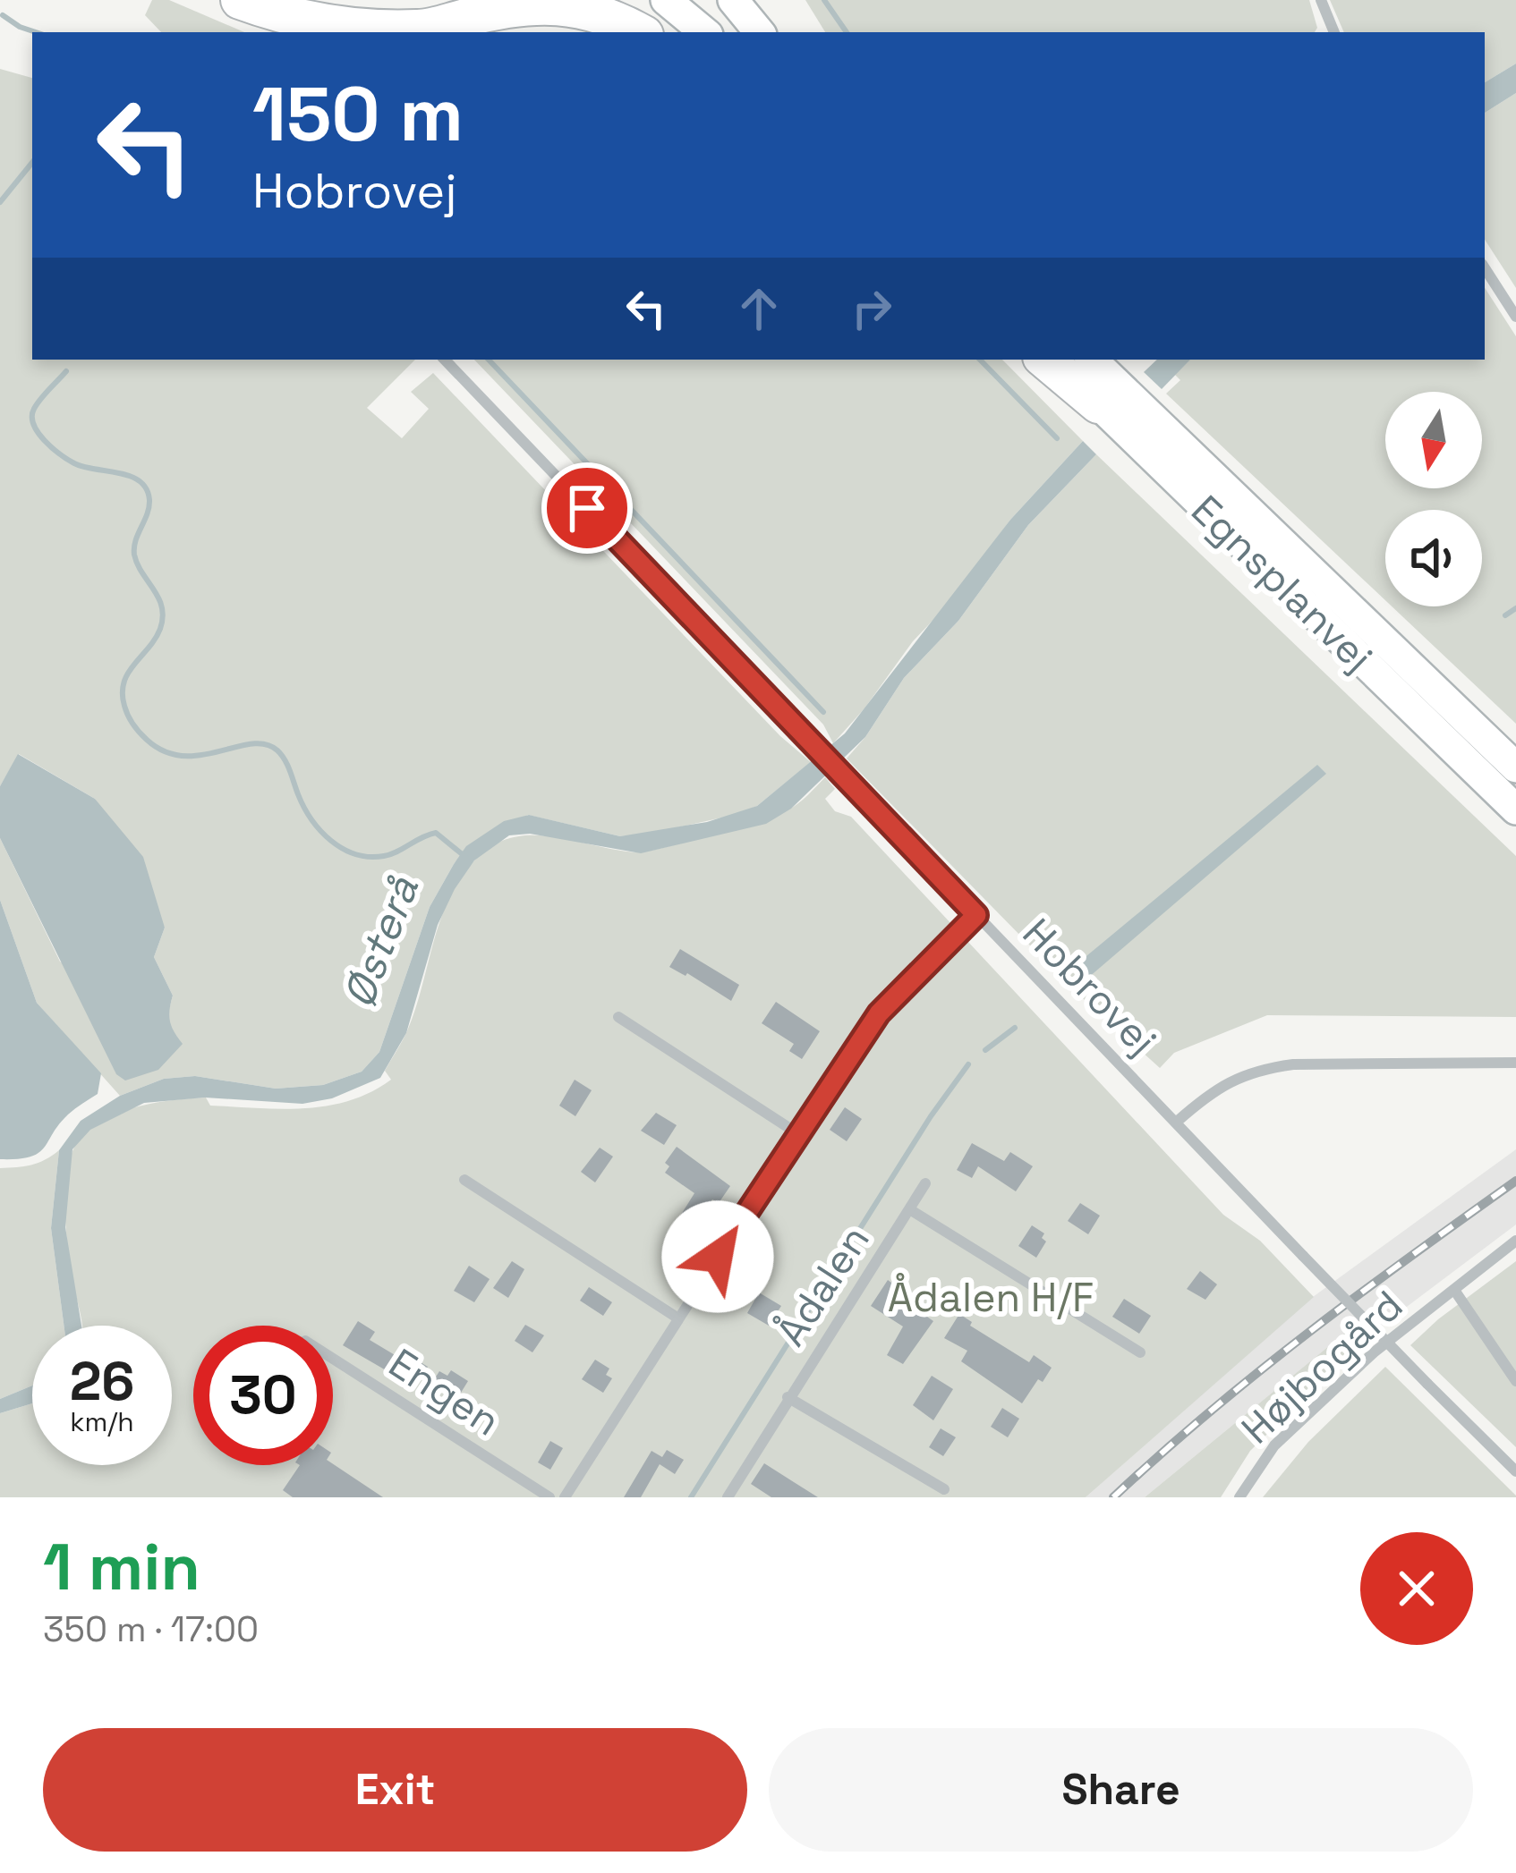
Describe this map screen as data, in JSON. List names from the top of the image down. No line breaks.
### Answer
{"streets":{"main road":["Egnsplanvej"],"street":["Hobrovej","Ådalen","Højbogård","Engen"]},"water":["Østerå"],"parks":["Ådalen H/F"],"north":"bottom","page":{"turn":["150 m","Hobrovej"],"speed":"26 km/h","limit":"30","heading":["1 min","350 m · 17:00"],"buttons":["Exit","Share"]}}
